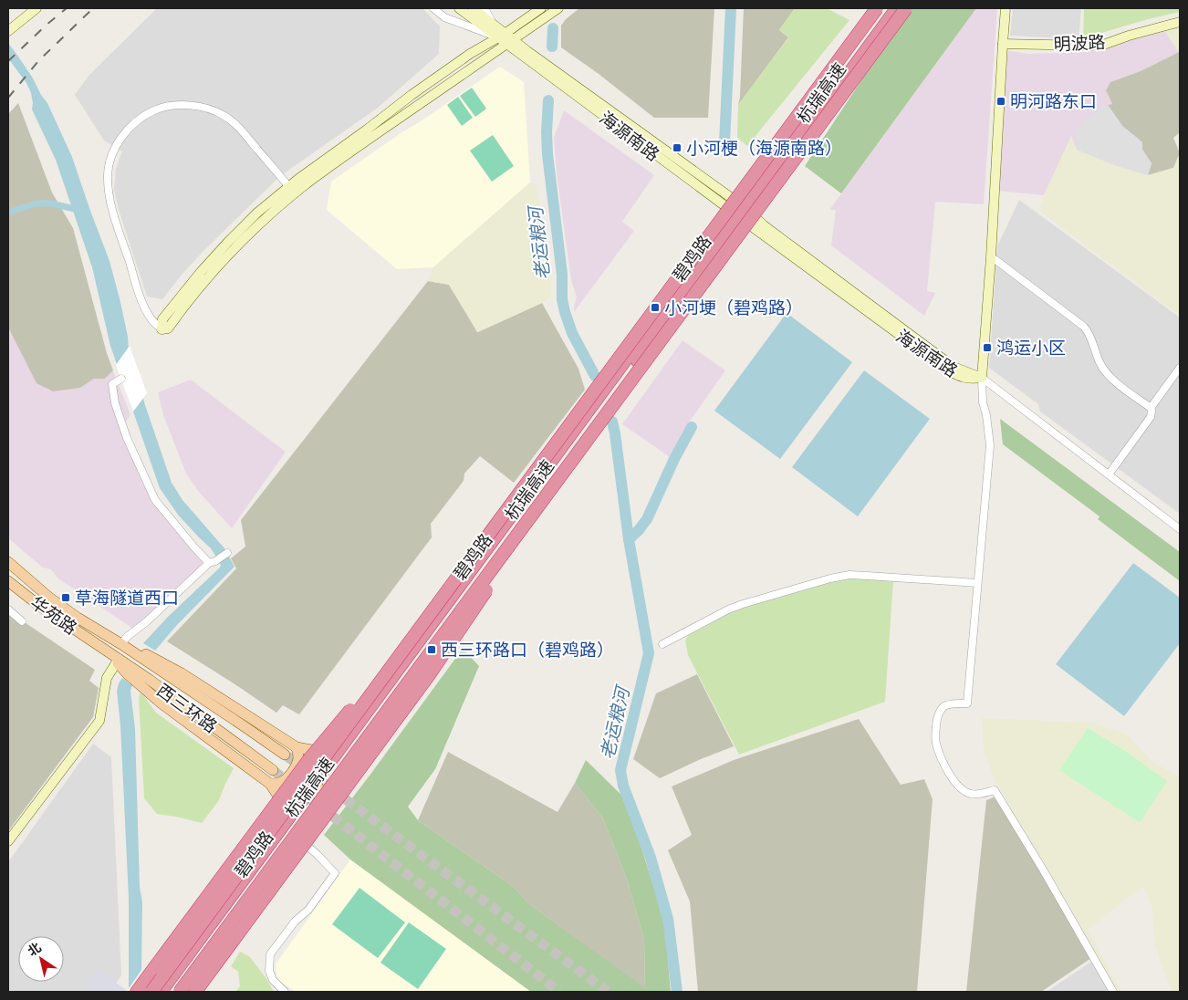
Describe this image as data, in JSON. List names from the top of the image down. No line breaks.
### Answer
{"streets":{"highway":["杭瑞高速","碧鸡路"],"main road":["华苑路","西三环路"],"street":["明波路","海源南路"]},"crossings":[["海源南路","碧鸡路"],["华苑路","西三环路"]],"water":["老运粮河"],"places":{"transit":["明河路东口","小河梗（海源南路）","小河埂（碧鸡路）","鸿运小区","草海隧道西口","西三环路口（碧鸡路）"]},"north":"top left"}
